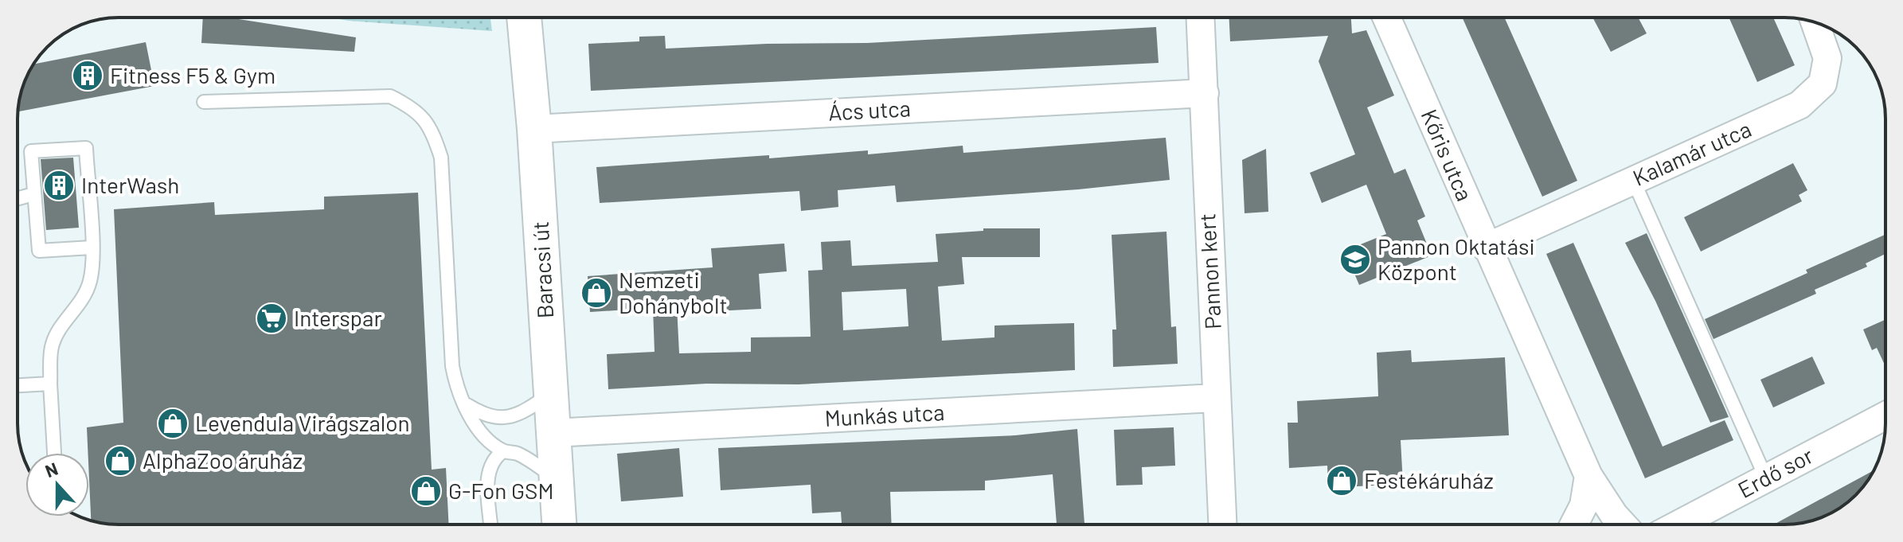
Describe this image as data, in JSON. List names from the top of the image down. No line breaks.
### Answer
{"streets":{"street":["Ács utca","Kalamár utca","Kőris utca","Baracsi út","Pannon kert","Munkás utca","Erdő sor"]},"crossings":[["Ács utca","Baracsi út"],["Ács utca","Pannon kert"],["Kalamár utca","Kőris utca"],["Baracsi út","Munkás utca"],["Pannon kert","Munkás utca"]],"places":{"building":["Fitness F5 & Gym","InterWash"],"school or university":["Pannon Oktatási Központ"],"shop":["Nemzeti Dohánybolt","Levendula Virágszalon","AlphaZoo áruház","Festékáruház","G-Fon GSM"],"supermarket":["Interspar"]},"north":"top"}
